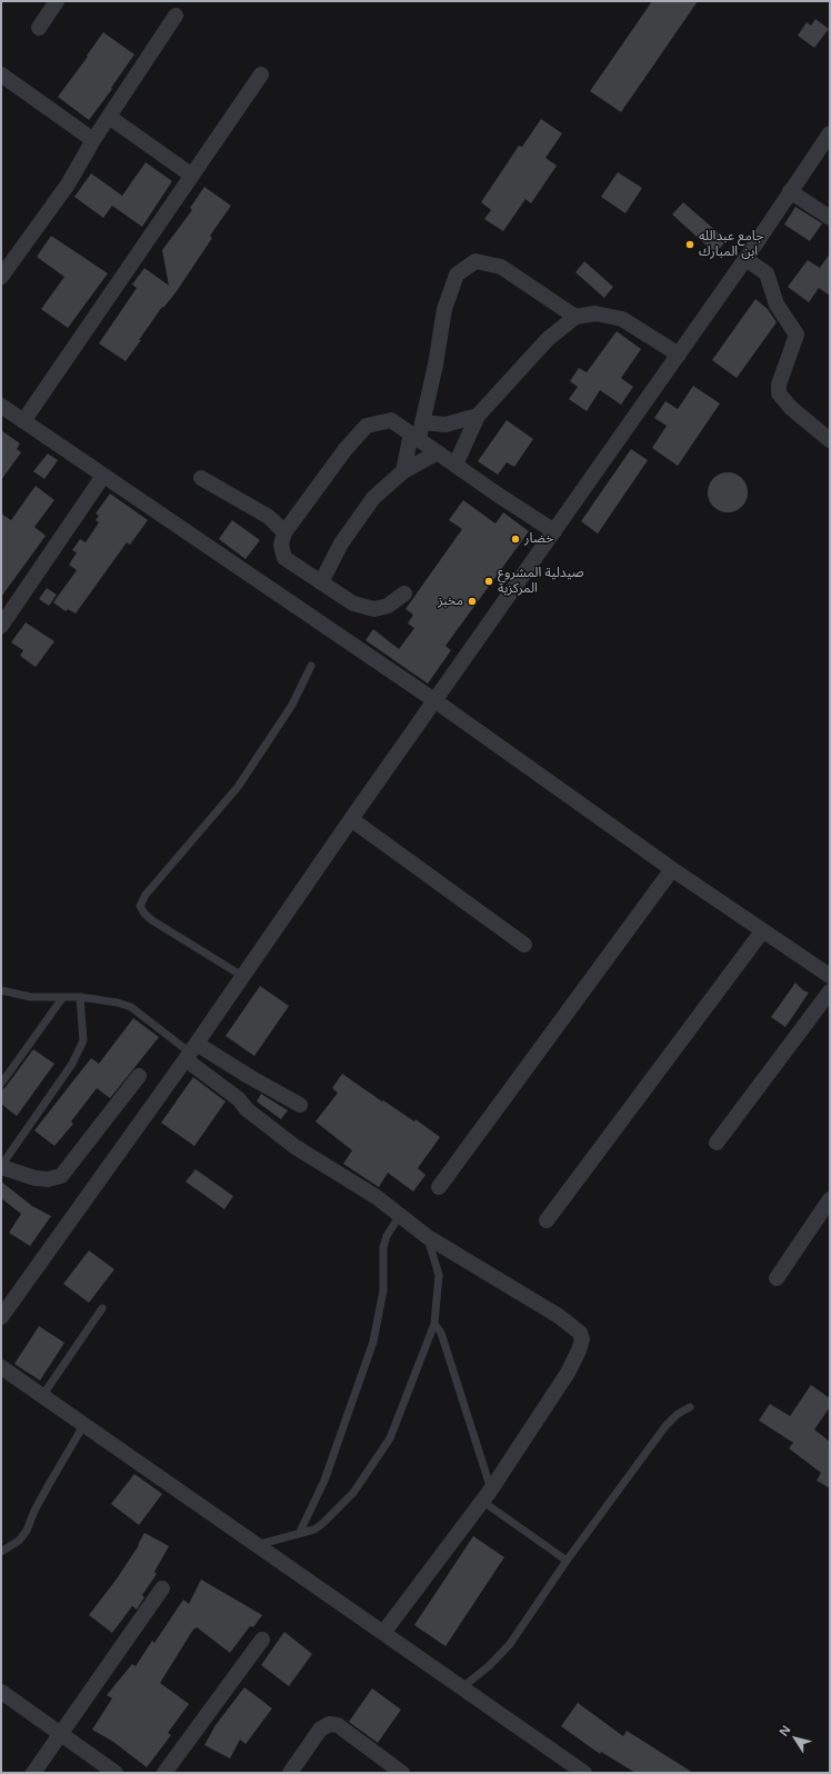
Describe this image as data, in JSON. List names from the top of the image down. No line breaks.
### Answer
{"places":["جامع عبدالله ابن المبارك","خضار","صيدلية المشروع المركزية","مخبز"],"north":"top left"}
